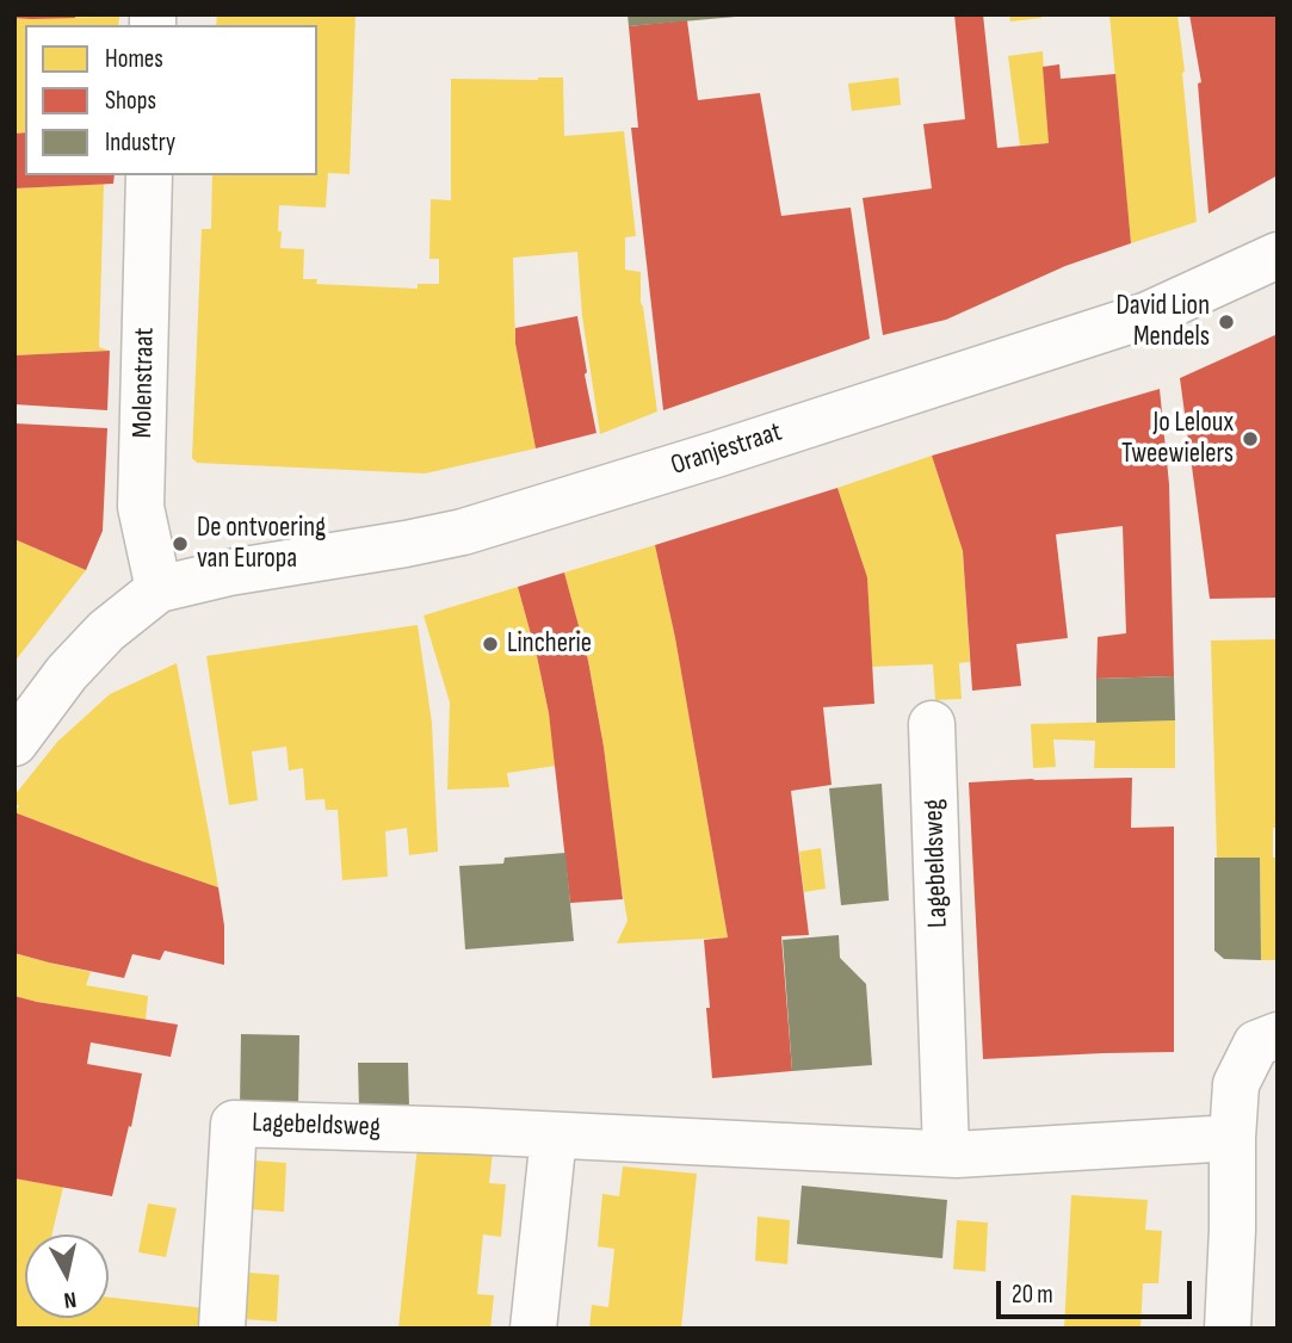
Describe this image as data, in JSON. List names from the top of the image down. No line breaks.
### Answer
{"streets":{"street":["Molenstraat","Oranjestraat","Lagebeldsweg"]},"crossings":[["Molenstraat","Oranjestraat"]],"places":["David Lion Mendels","Jo Leloux Tweewielers","De ontvoering van Europa","Lincherie"],"legend":["Homes","Shops","Industry"],"scale_bar":"20 m","north":"bottom"}
